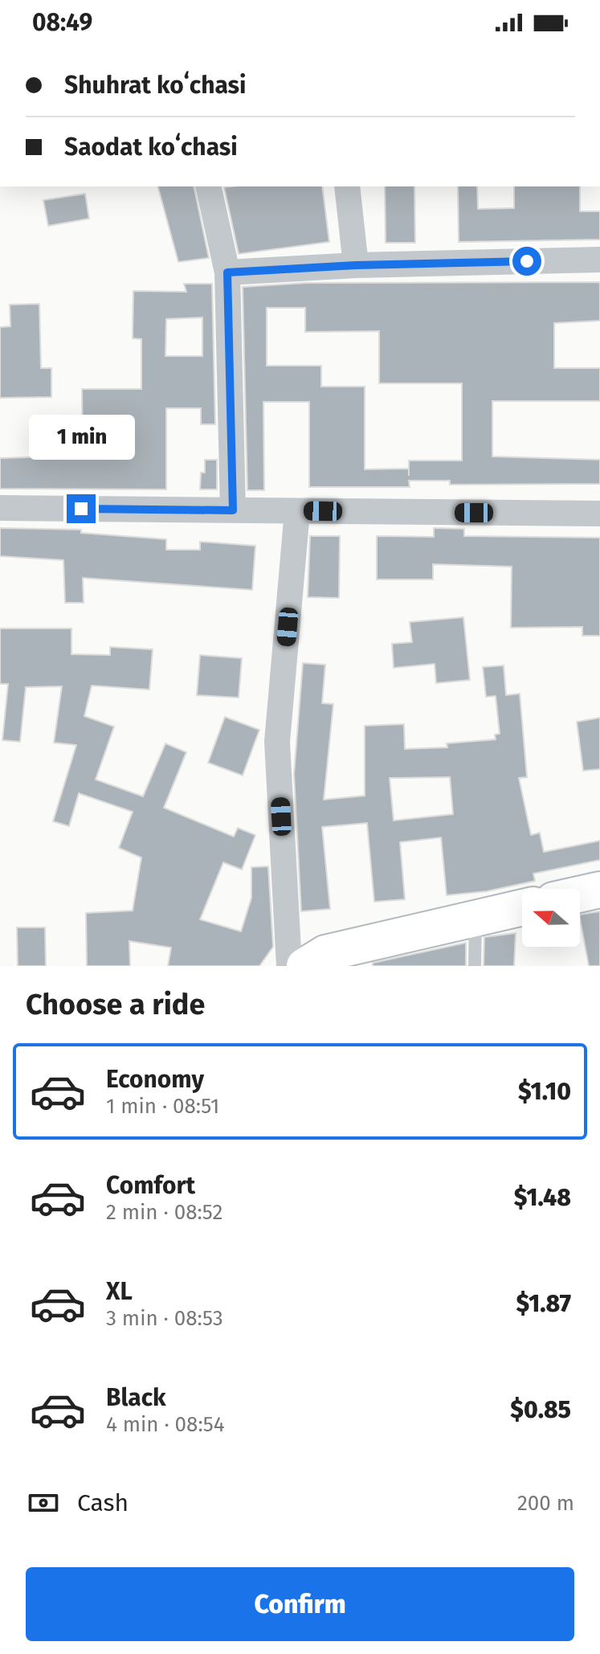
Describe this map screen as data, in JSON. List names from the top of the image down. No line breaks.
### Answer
{"north":"left","page":{"status":"08:49","banner":["Shuhrat koʻchasi","Saodat koʻchasi"],"bubble":"1 min","heading":"Choose a ride","list":[{"name":"Economy","note":"1 min · 08:51","value":"$1.10"},{"name":"Comfort","note":"2 min · 08:52","value":"$1.48"},{"name":"XL","note":"3 min · 08:53","value":"$1.87"},{"name":"Black","note":"4 min · 08:54","value":"$0.85"}],"pay":["Cash","200 m"],"buttons":"Confirm"}}
